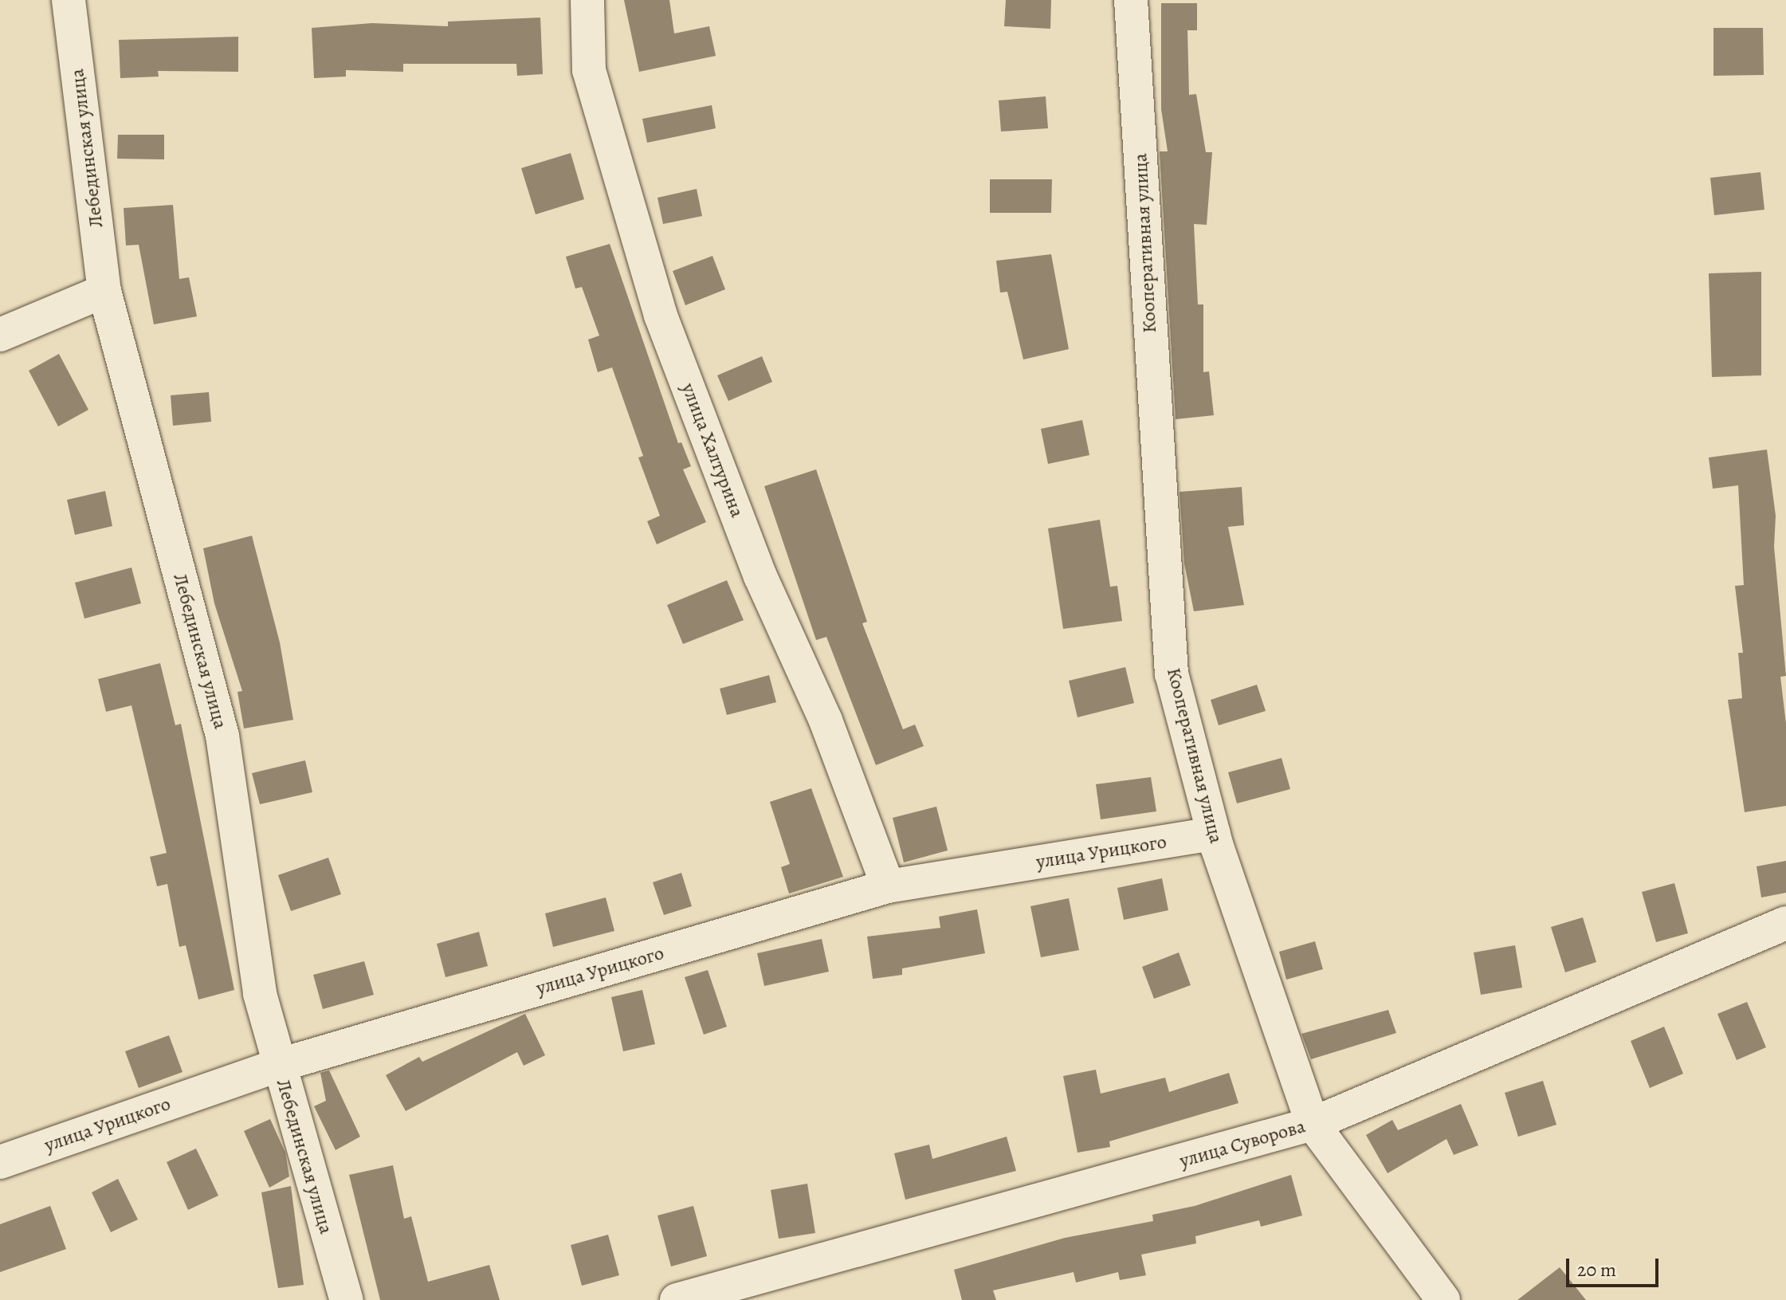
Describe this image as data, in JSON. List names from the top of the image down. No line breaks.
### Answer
{"streets":{"street":["Лебединская улица","Кооперативная улица","улица Халтурина","улица Урицкого","улица Суворова"]},"crossings":[["Лебединская улица","улица Урицкого"],["Кооперативная улица","улица Урицкого"],["Кооперативная улица","улица Суворова"],["улица Халтурина","улица Урицкого"]],"scale_bar":"20 m"}
